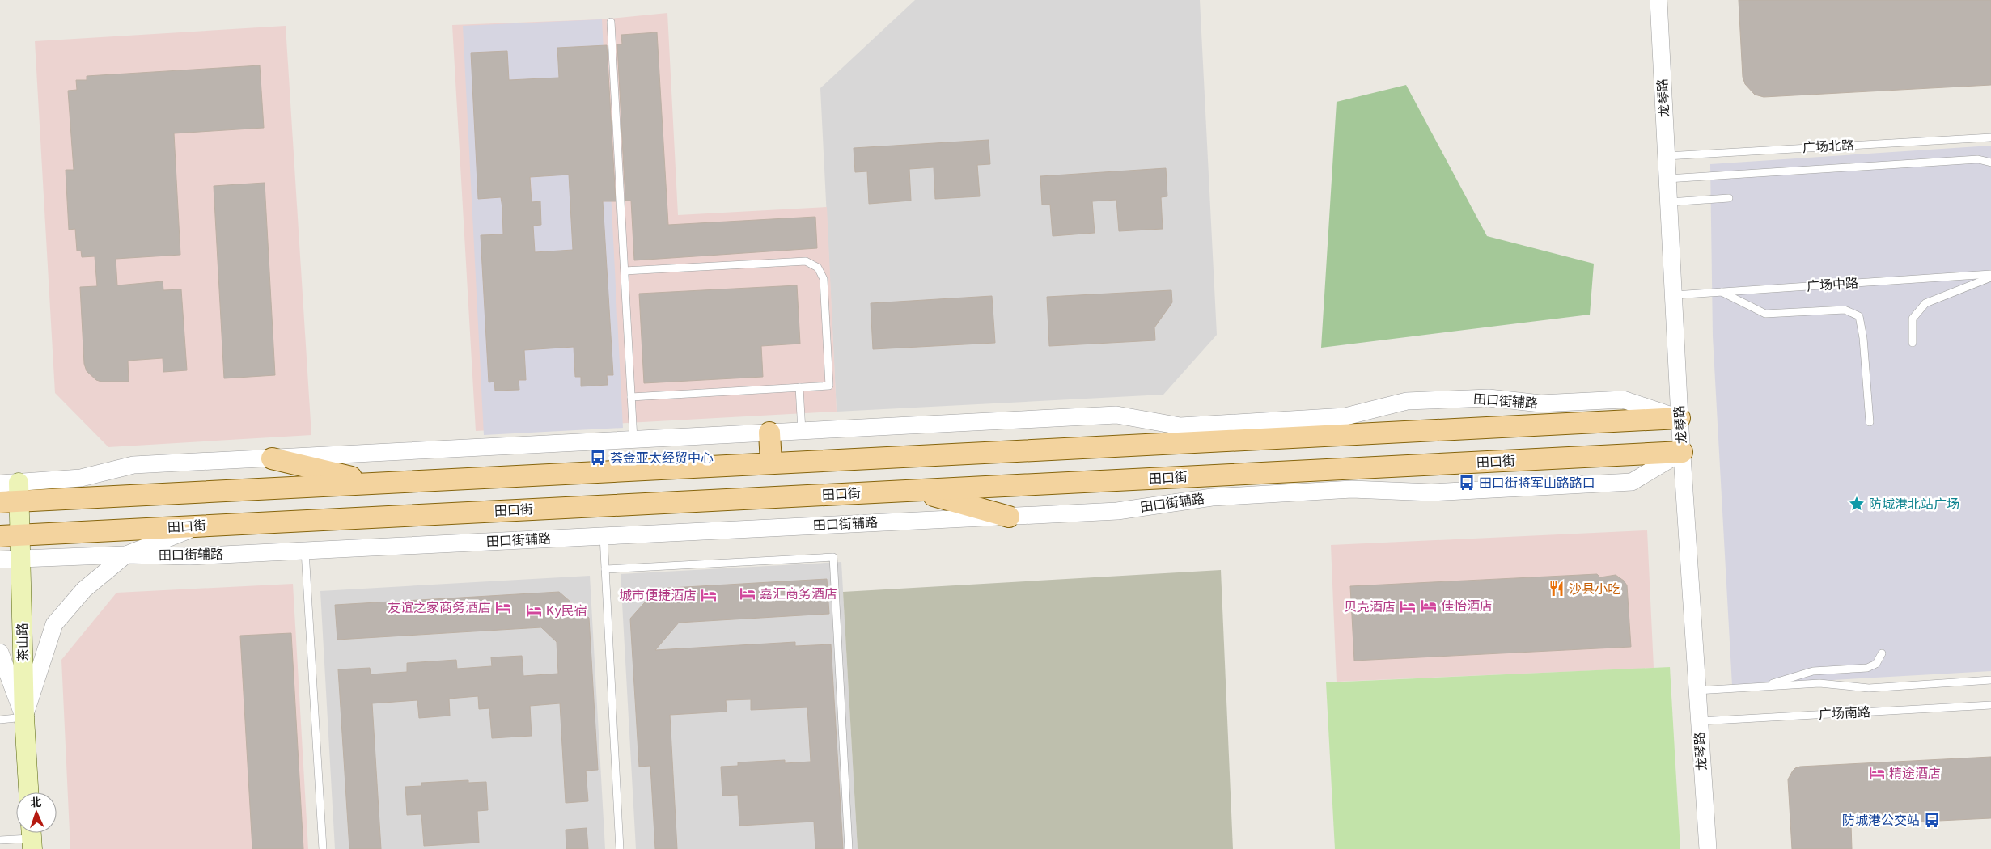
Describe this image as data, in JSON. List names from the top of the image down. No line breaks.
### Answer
{"streets":{"main road":["田口街","茶山路"],"street":["龙琴路","田口街辅路"],"lane":["广场北路","广场中路","广场南路"]},"crossings":[["龙琴路","广场北路"],["龙琴路","广场中路"],["龙琴路","田口街辅路"],["龙琴路","田口街"],["龙琴路","广场南路"],["田口街辅路","田口街"],["田口街辅路","茶山路"],["田口街","茶山路"]],"places":{"bus stop":["荟金亚太经贸中心","田口街将军山路路口","防城港公交站"],"place":["防城港北站广场"],"restaurant":["沙县小吃"],"hotel":["嘉汇商务酒店","城市便捷酒店","佳怡酒店","贝壳酒店","友谊之家商务酒店","Ky民宿","精途酒店"]},"north":"top"}
